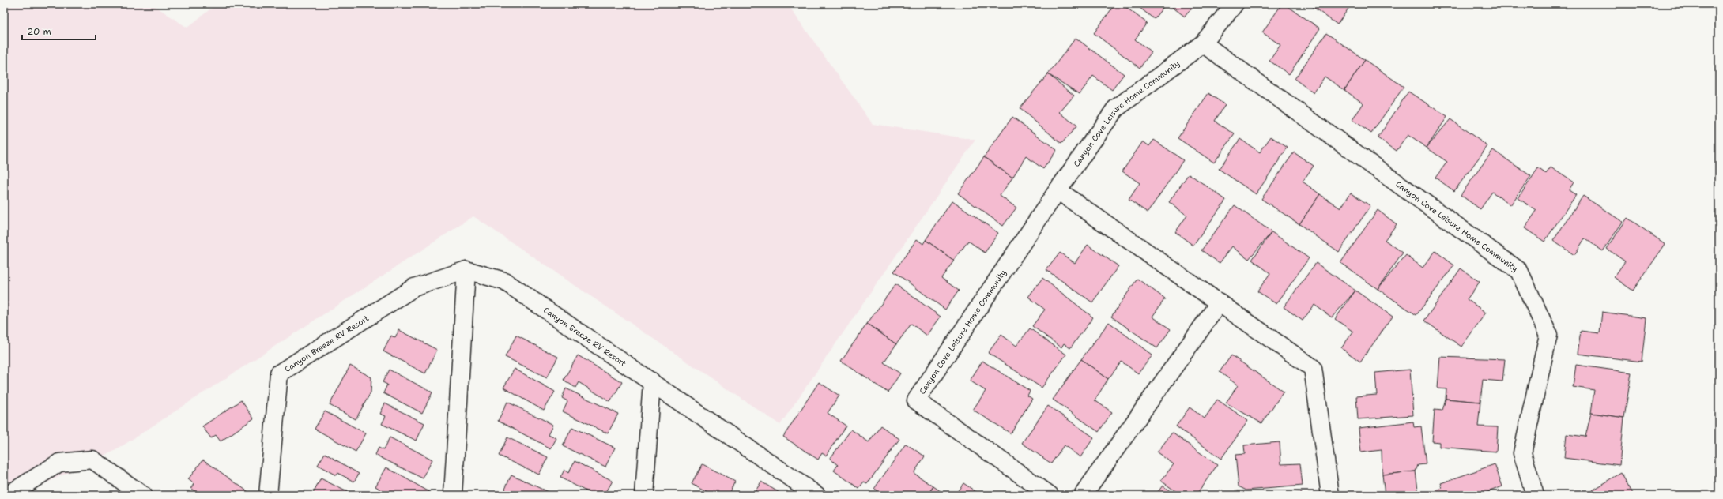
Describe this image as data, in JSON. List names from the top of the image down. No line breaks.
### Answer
{"streets":{"street":["Canyon Cove Leisure Home Community","Canyon Breeze RV Resort"]},"scale_bar":"20 m"}
